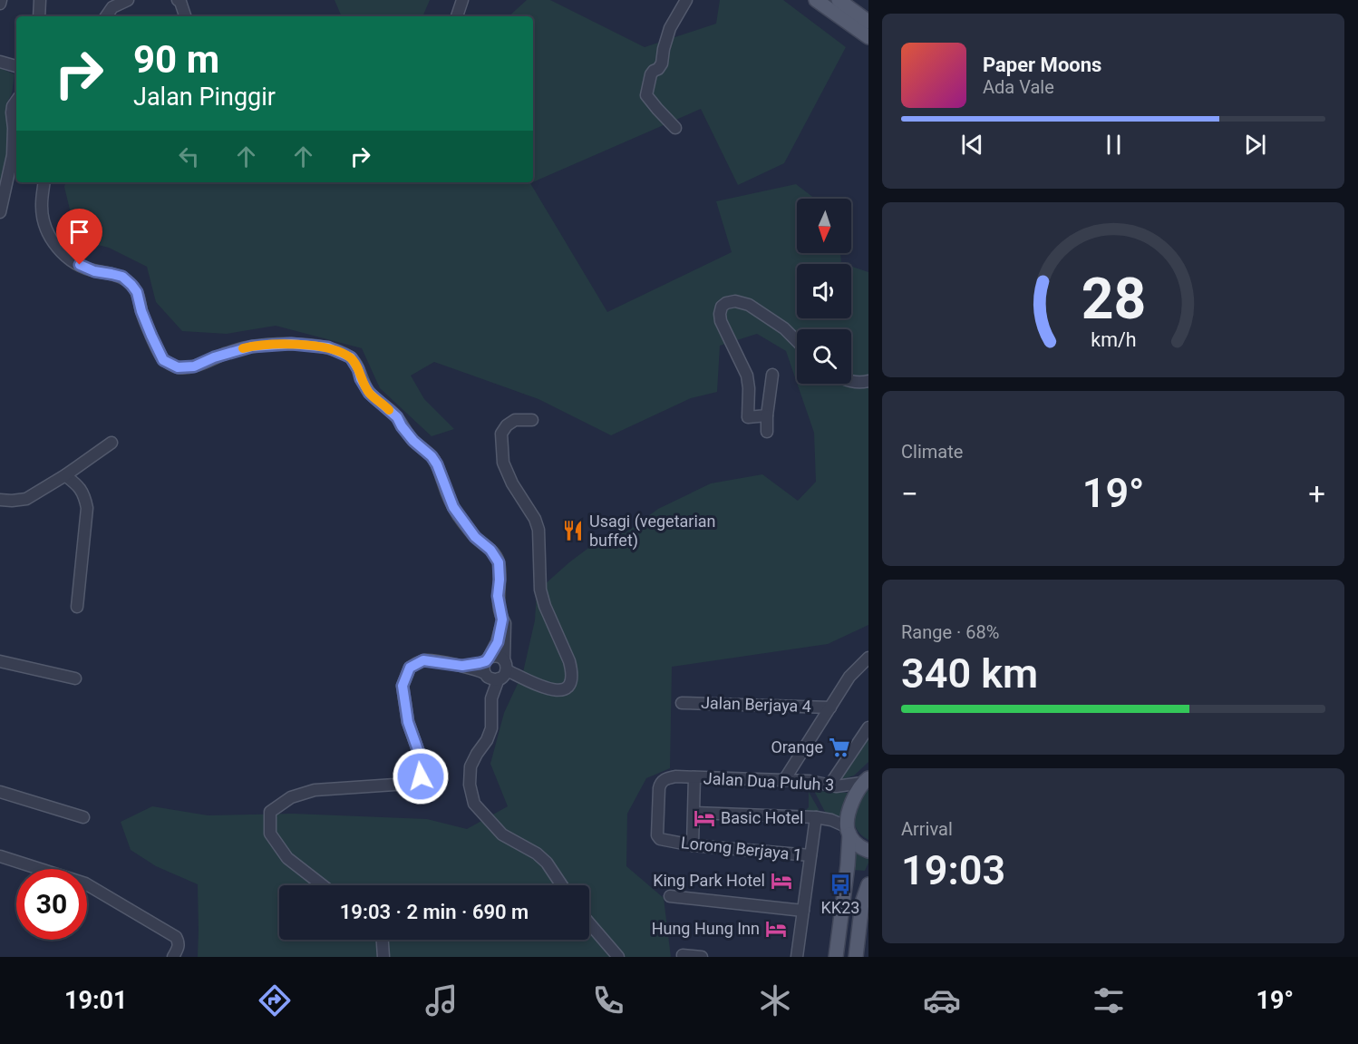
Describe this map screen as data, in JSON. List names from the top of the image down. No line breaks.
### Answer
{"streets":{"street":["Jalan Berjaya 4","Jalan Dua Puluh 3","Lorong Berjaya 1"]},"crossings":[["Jalan Dua Puluh 3","Lorong Berjaya 1"]],"places":{"restaurant":["Usagi (vegetarian buffet)"],"supermarket":["Orange"],"hotel":["Basic Hotel","King Park Hotel","Hung Hung Inn"],"bus stop":["KK23"]},"north":"bottom","page":{"turn":["90 m","Jalan Pinggir"],"song":["Paper Moons","Ada Vale"],"tile":["Climate",["Range · 68%","340 km"],["Arrival","19:03"]],"heat":["−","19°","+"],"limit":"30","trip":"19:03 · 2 min · 690 m","tabs":["19:01","19°"],"gauge":["28","km/h"]}}
